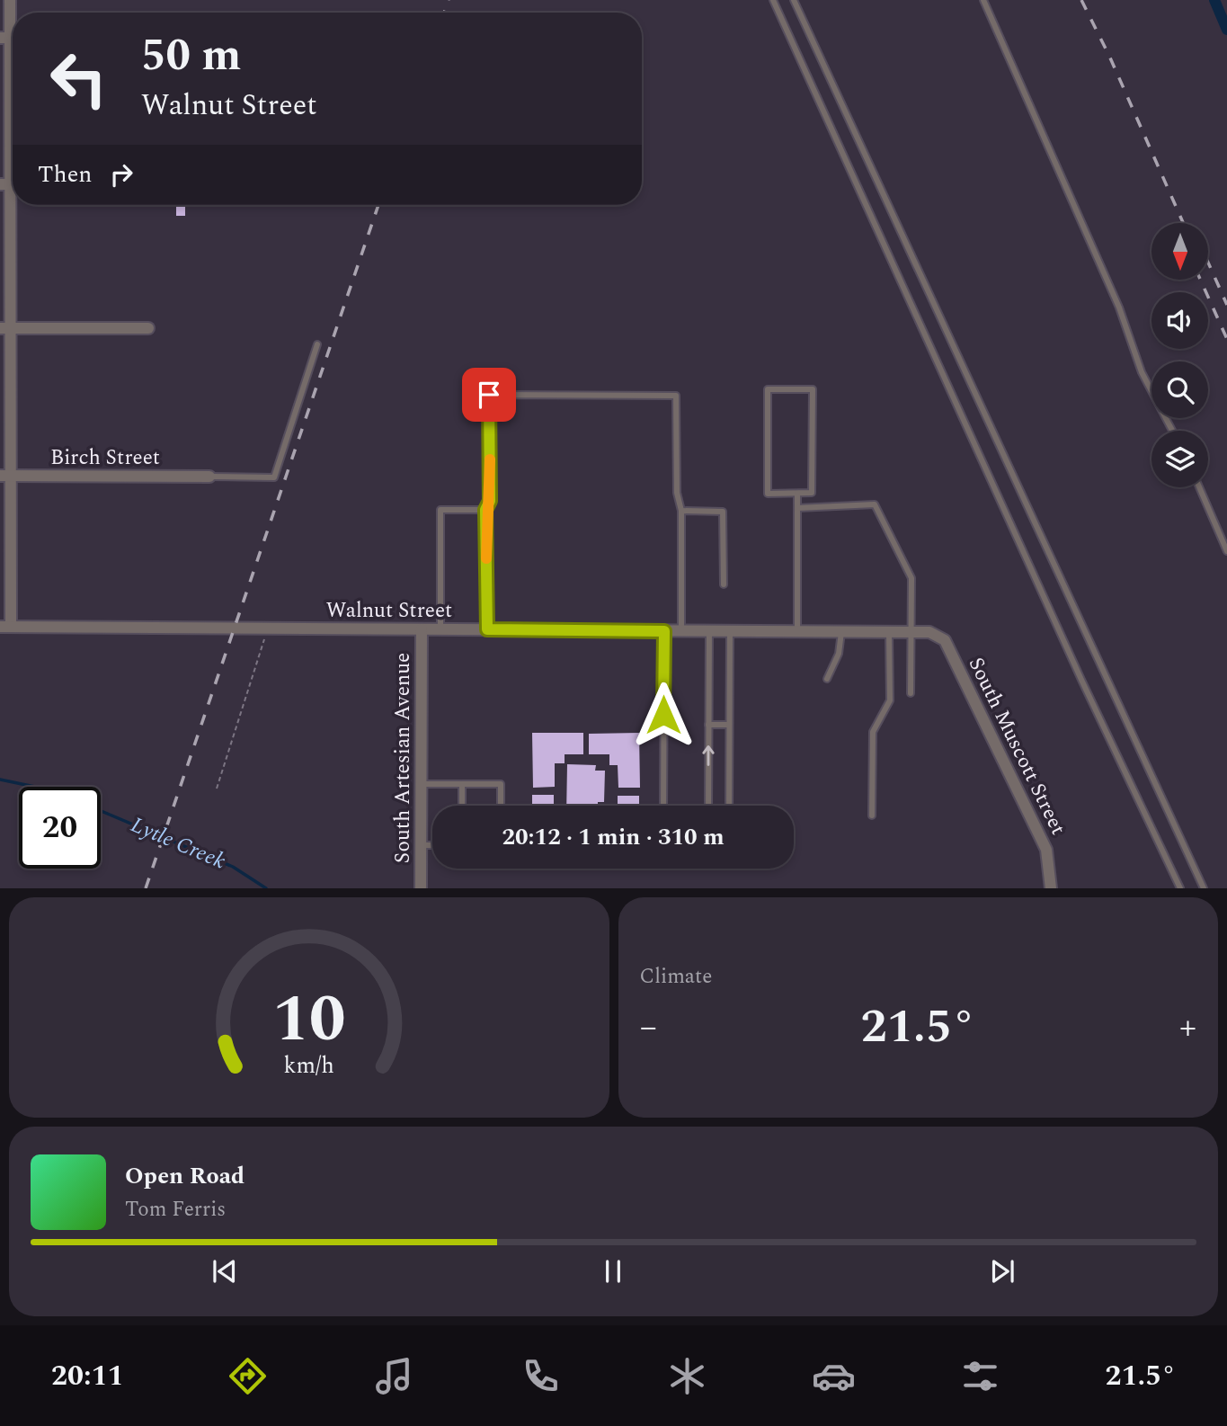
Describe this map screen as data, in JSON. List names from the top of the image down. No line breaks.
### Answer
{"streets":{"street":["Birch Street","Walnut Street","South Muscott Street","South Artesian Avenue"]},"crossings":[["Walnut Street","South Muscott Street"],["Walnut Street","South Artesian Avenue"]],"water":["Lytle Creek"],"north":"bottom","page":{"turn":["50 m","Walnut Street"],"then":"Then","limit":"20","trip":"20:12 · 1 min · 310 m","tile":"Climate","heat":["−","21.5°","+"],"song":["Open Road","Tom Ferris"],"tabs":["20:11","21.5°"],"gauge":["10","km/h"]}}
